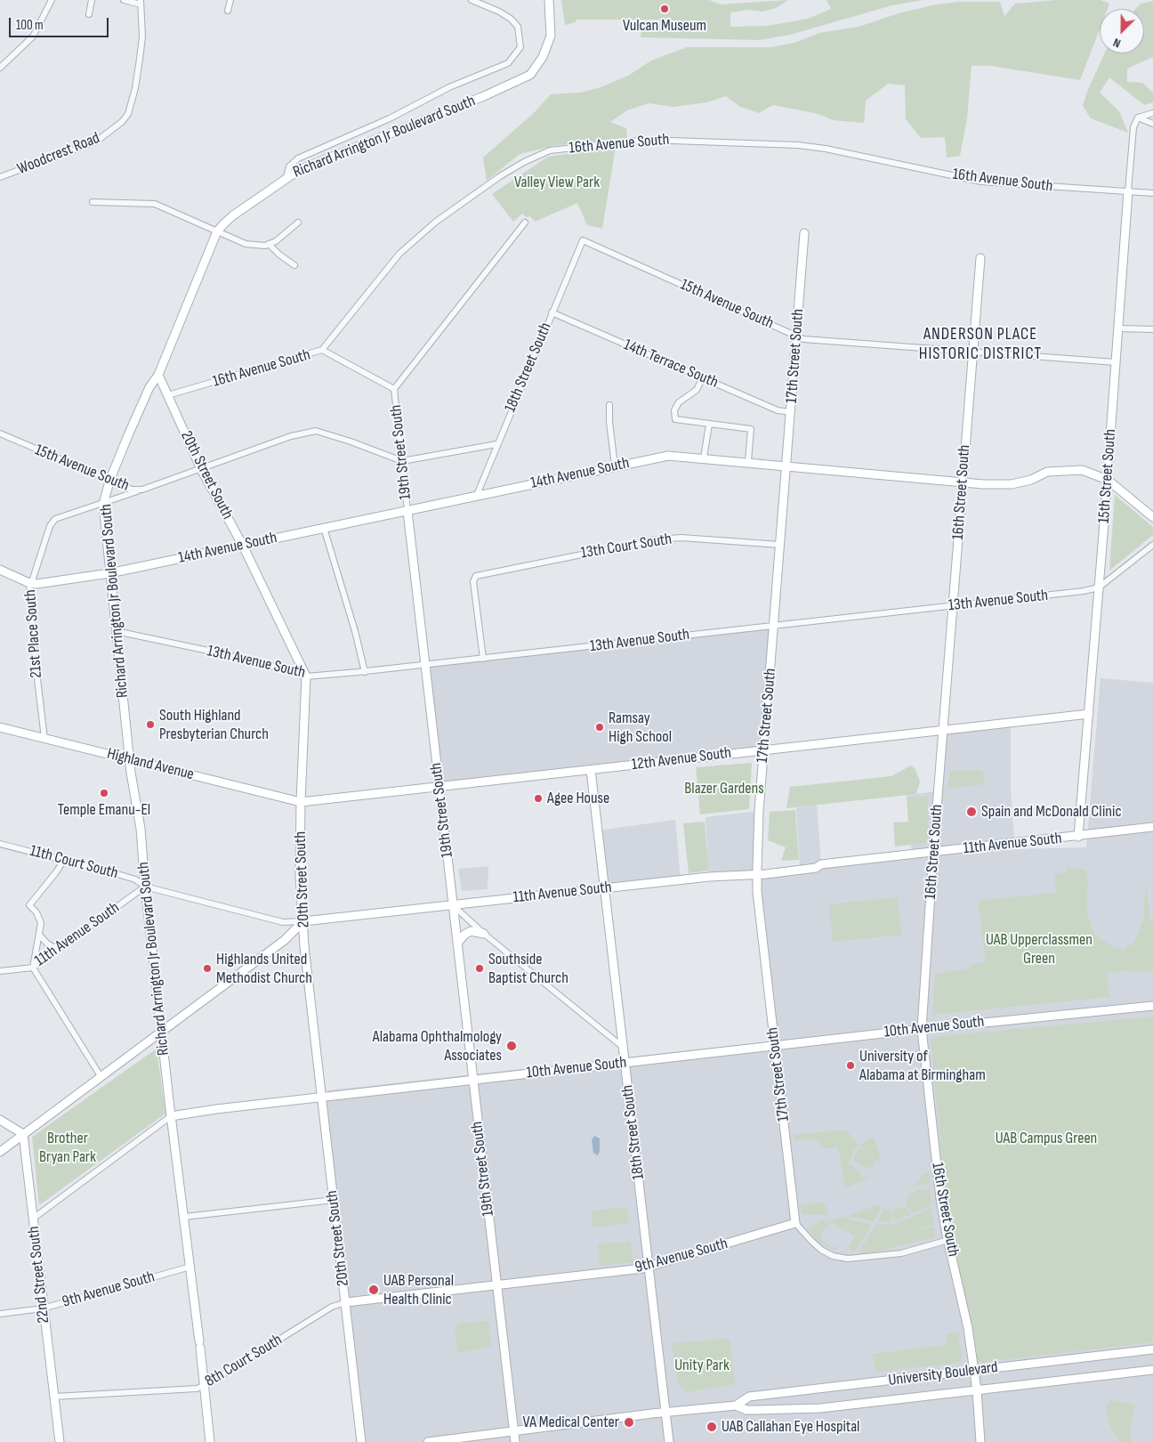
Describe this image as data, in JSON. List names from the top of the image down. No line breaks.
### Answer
{"streets":{"street":["Richard Arrington Jr Boulevard South","16th Avenue South","Woodcrest Road","15th Avenue South","17th Street South","14th Terrace South","18th Street South","19th Street South","14th Avenue South","20th Street South","15th Street South","16th Street South","13th Court South","13th Avenue South","21st Place South","12th Avenue South","Highland Avenue","11th Avenue South","11th Court South","10th Avenue South","9th Avenue South","22nd Street South","8th Court South","University Boulevard"]},"crossings":[["Richard Arrington Jr Boulevard South","15th Avenue South"],["Richard Arrington Jr Boulevard South","14th Avenue South"],["Richard Arrington Jr Boulevard South","20th Street South"],["Richard Arrington Jr Boulevard South","13th Avenue South"],["Richard Arrington Jr Boulevard South","21st Place South"],["Richard Arrington Jr Boulevard South","Highland Avenue"],["Richard Arrington Jr Boulevard South","11th Avenue South"],["Richard Arrington Jr Boulevard South","11th Court South"],["Richard Arrington Jr Boulevard South","10th Avenue South"],["Richard Arrington Jr Boulevard South","9th Avenue South"],["Richard Arrington Jr Boulevard South","8th Court South"],["16th Avenue South","20th Street South"],["16th Avenue South","15th Street South"],["15th Avenue South","17th Street South"],["15th Avenue South","18th Street South"],["15th Avenue South","19th Street South"],["15th Avenue South","20th Street South"],["15th Avenue South","15th Street South"],["15th Avenue South","16th Street South"],["15th Avenue South","21st Place South"],["17th Street South","14th Terrace South"],["17th Street South","14th Avenue South"],["17th Street South","13th Court South"],["17th Street South","13th Avenue South"],["17th Street South","12th Avenue South"],["17th Street South","11th Avenue South"],["17th Street South","10th Avenue South"],["17th Street South","9th Avenue South"],["14th Terrace South","18th Street South"],["18th Street South","14th Avenue South"],["18th Street South","12th Avenue South"],["18th Street South","11th Avenue South"],["18th Street South","10th Avenue South"],["18th Street South","9th Avenue South"],["18th Street South","University Boulevard"],["19th Street South","14th Avenue South"],["19th Street South","13th Avenue South"],["19th Street South","12th Avenue South"],["19th Street South","11th Avenue South"],["19th Street South","10th Avenue South"],["19th Street South","9th Avenue South"],["19th Street South","University Boulevard"],["14th Avenue South","20th Street South"],["14th Avenue South","15th Street South"],["14th Avenue South","16th Street South"],["14th Avenue South","21st Place South"],["20th Street South","13th Avenue South"],["20th Street South","12th Avenue South"],["20th Street South","Highland Avenue"],["20th Street South","11th Avenue South"],["20th Street South","10th Avenue South"],["20th Street South","9th Avenue South"],["20th Street South","8th Court South"],["15th Street South","13th Avenue South"],["15th Street South","12th Avenue South"],["15th Street South","11th Avenue South"],["16th Street South","13th Avenue South"],["16th Street South","12th Avenue South"],["16th Street South","11th Avenue South"],["16th Street South","10th Avenue South"],["16th Street South","University Boulevard"],["13th Court South","13th Avenue South"],["21st Place South","Highland Avenue"],["12th Avenue South","Highland Avenue"],["11th Avenue South","11th Court South"],["10th Avenue South","22nd Street South"],["9th Avenue South","22nd Street South"],["9th Avenue South","8th Court South"],["22nd Street South","8th Court South"]],"districts":["ANDERSON PLACE HISTORIC DISTRICT"],"parks":["Valley View Park","Blazer Gardens","UAB Upperclassmen Green","Brother Bryan Park","UAB Campus Green","Unity Park"],"places":["Vulcan Museum","South Highland Presbyterian Church","Ramsay High School","Temple Emanu-El","Agee House","Spain and McDonald Clinic","Highlands United Methodist Church","Southside Baptist Church","Alabama Ophthalmology Associates","University of Alabama at Birmingham","UAB Personal Health Clinic","VA Medical Center","UAB Callahan Eye Hospital"],"scale_bar":"100 m","north":"bottom left"}
